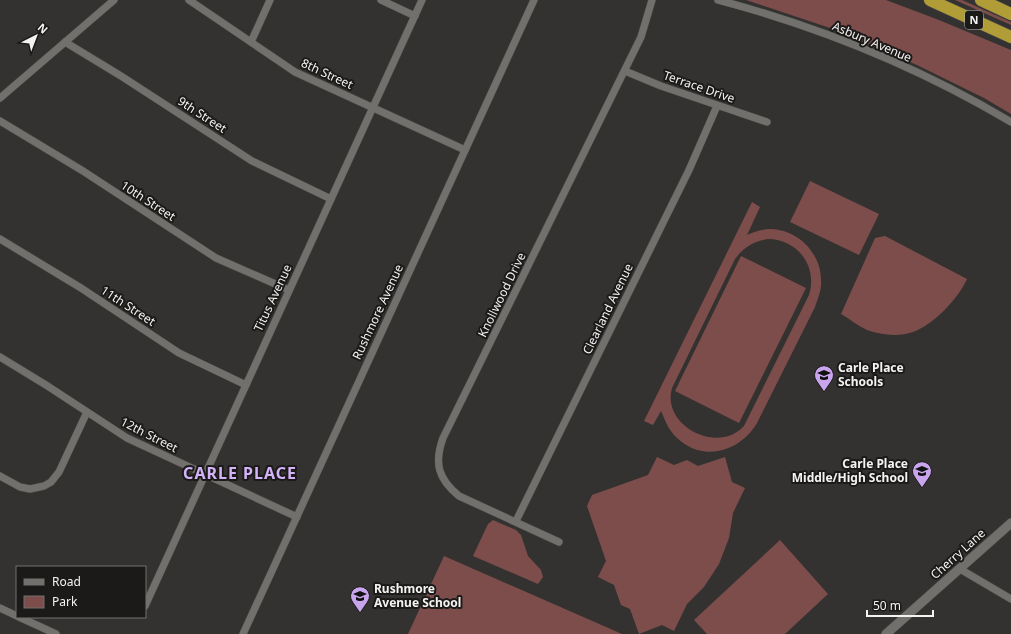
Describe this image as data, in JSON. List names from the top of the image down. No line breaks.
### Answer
{"streets":{"highway":["N"],"street":["Asbury Avenue","8th Street","Terrace Drive","9th Street","10th Street","Knollwood Drive","Titus Avenue","11th Street","Clearland Avenue","Rushmore Avenue","12th Street","Cherry Lane"]},"crossings":[["8th Street","Titus Avenue"],["8th Street","Rushmore Avenue"],["Terrace Drive","Knollwood Drive"],["Terrace Drive","Clearland Avenue"],["9th Street","Titus Avenue"],["10th Street","Titus Avenue"],["Knollwood Drive","Clearland Avenue"],["Titus Avenue","11th Street"],["Titus Avenue","12th Street"],["Rushmore Avenue","12th Street"]],"districts":["CARLE PLACE"],"places":{"school or university":["Carle Place Schools","Carle Place Middle/High School","Rushmore Avenue School"]},"legend":["Road","Park"],"scale_bar":"50 m","north":"top right"}
